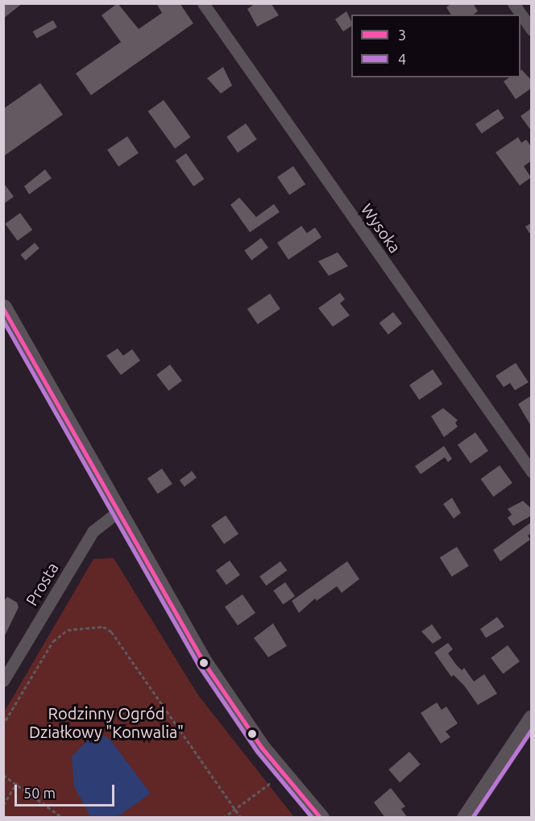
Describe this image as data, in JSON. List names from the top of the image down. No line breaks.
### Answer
{"streets":{"street":["Wysoka","Prosta"]},"parks":["Rodzinny Ogród Działkowy \"Konwalia\""],"lines":["transit line 3","transit line 4"],"legend":["3","4"],"scale_bar":"50 m"}
